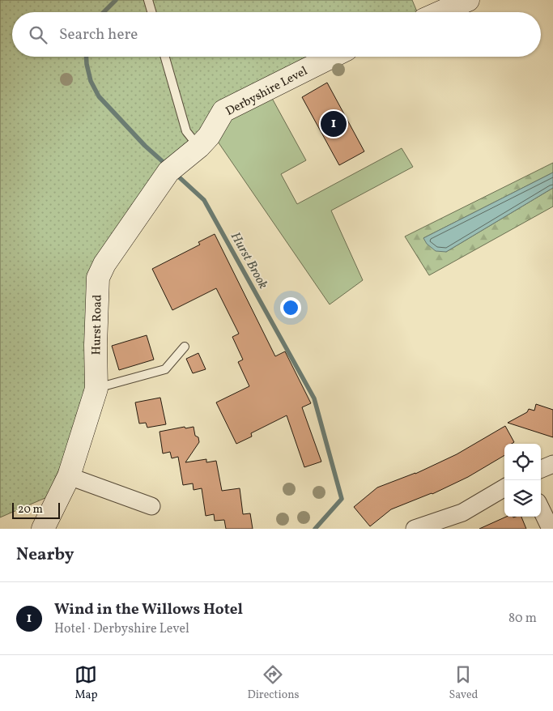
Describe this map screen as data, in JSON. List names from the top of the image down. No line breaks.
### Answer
{"streets":{"street":["Derbyshire Level","Hurst Road"]},"crossings":[["Derbyshire Level","Hurst Road"]],"water":["Hurst Brook"],"scale_bar":"20 m","page":{"search":"Search here","pins":"1","scale":"20 m","heading":"Nearby","list":[{"mark":"1","name":"Wind in the Willows Hotel","note":"Hotel · Derbyshire Level","value":"80 m"}],"nav":["Map","Directions","Saved"]}}
